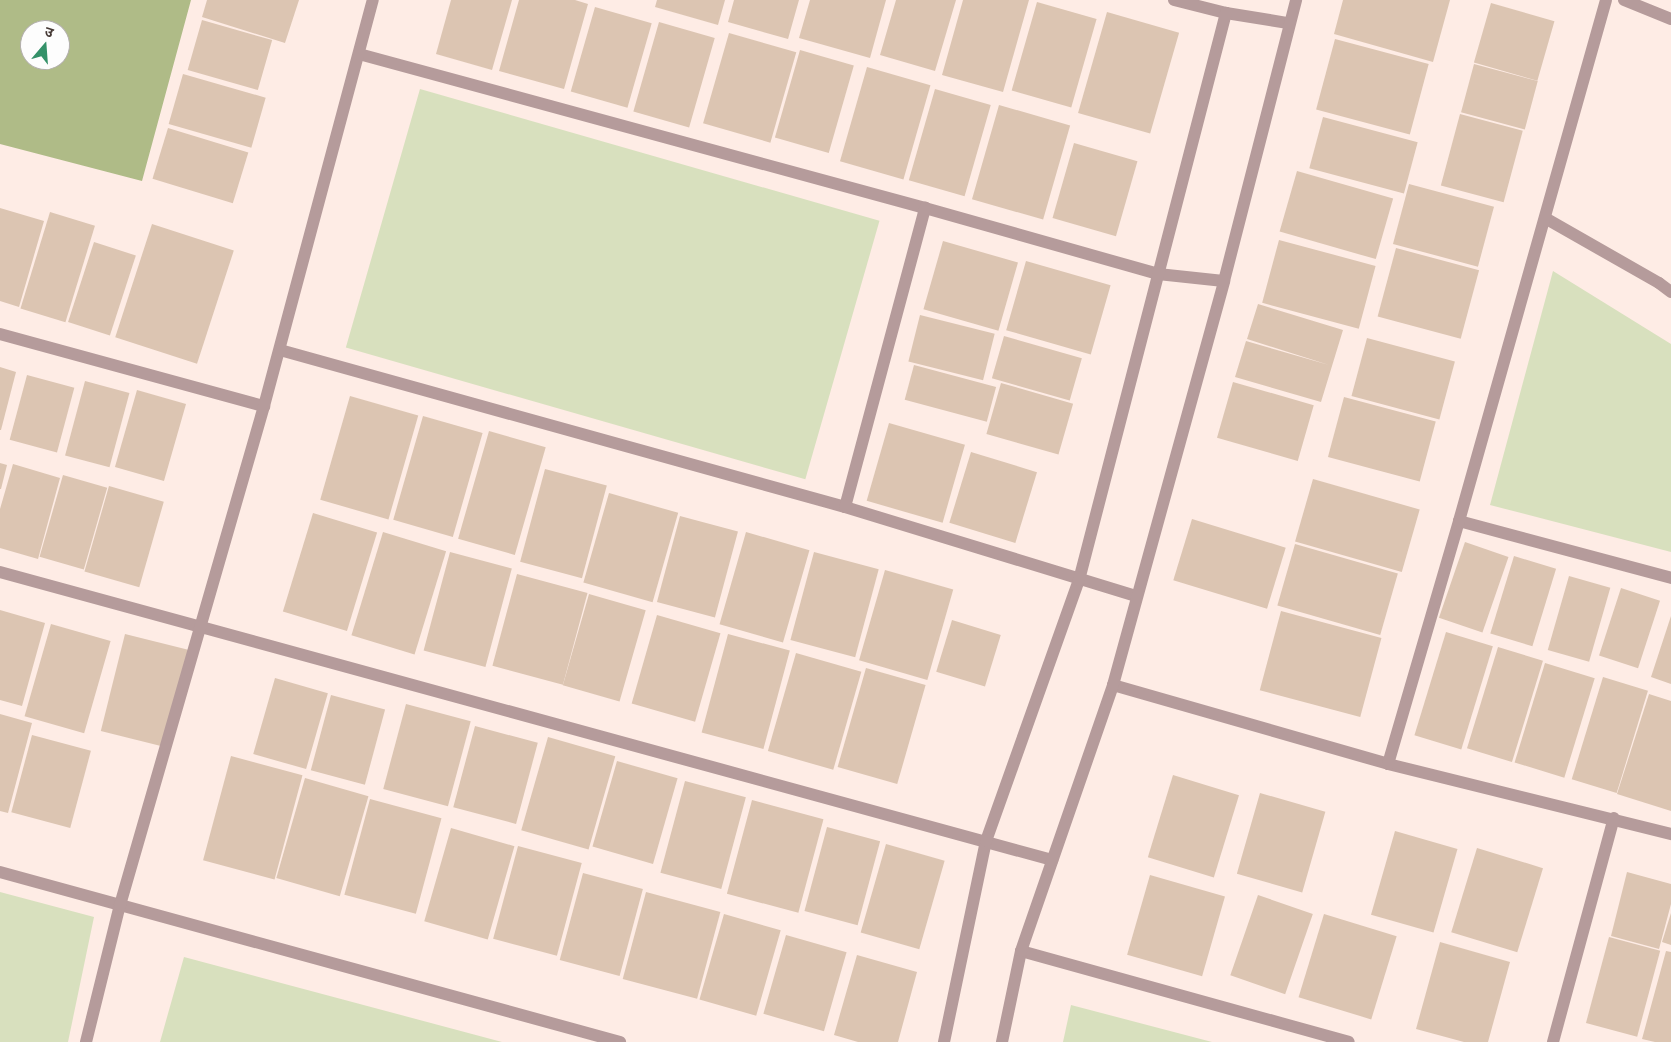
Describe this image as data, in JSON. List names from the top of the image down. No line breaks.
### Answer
{"north":"top"}
